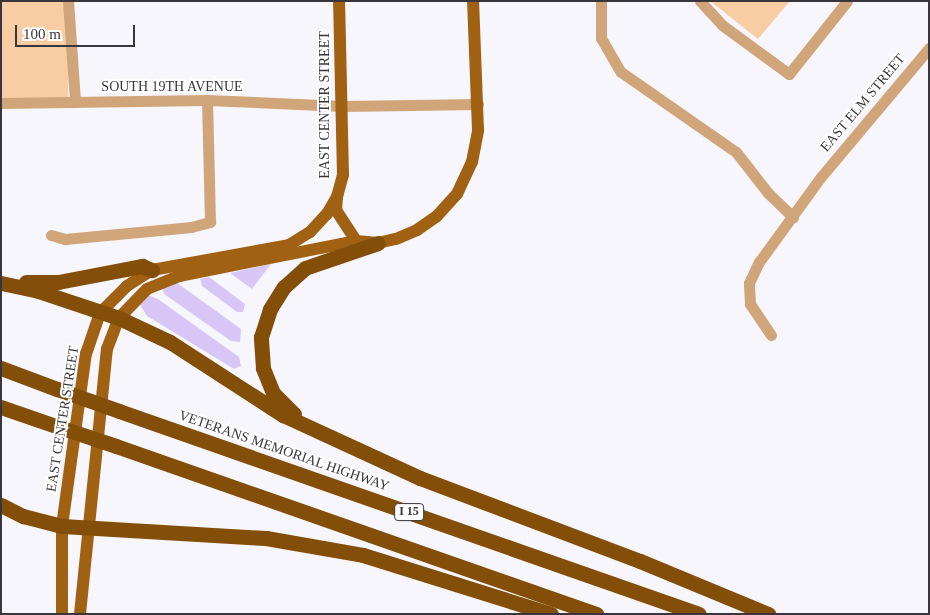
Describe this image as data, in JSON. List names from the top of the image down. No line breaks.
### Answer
{"streets":{"highway":["VETERANS MEMORIAL HIGHWAY","I 15"],"main road":["EAST CENTER STREET"],"street":["SOUTH 19TH AVENUE","EAST ELM STREET"]},"crossings":[["SOUTH 19TH AVENUE","EAST CENTER STREET"]],"scale_bar":"100 m"}
